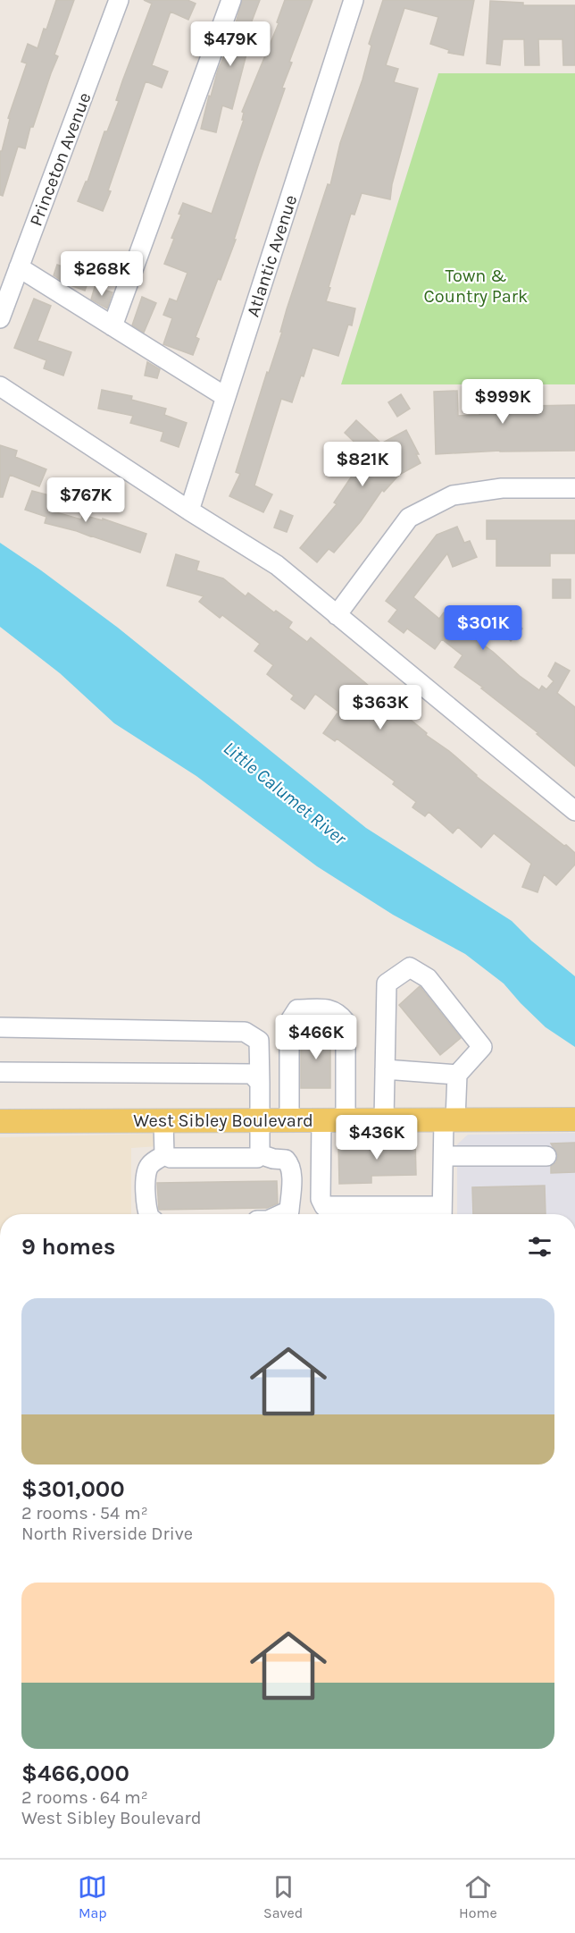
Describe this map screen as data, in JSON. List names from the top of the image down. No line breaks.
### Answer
{"streets":{"main road":["West Sibley Boulevard"],"street":["Princeton Avenue","Atlantic Avenue"]},"water":["Little Calumet River"],"parks":["Town & Country Park"],"page":{"price":["$479K","$268K","$999K","$821K","$767K","$301K","$363K","$466K","$436K"],"heading":"9 homes","list":[{"name":"$301,000","note":"2 rooms · 54 m² · North Riverside Drive"},{"name":"$466,000","note":"2 rooms · 64 m² · West Sibley Boulevard"}],"tabs":["Map","Saved","Home"]}}
